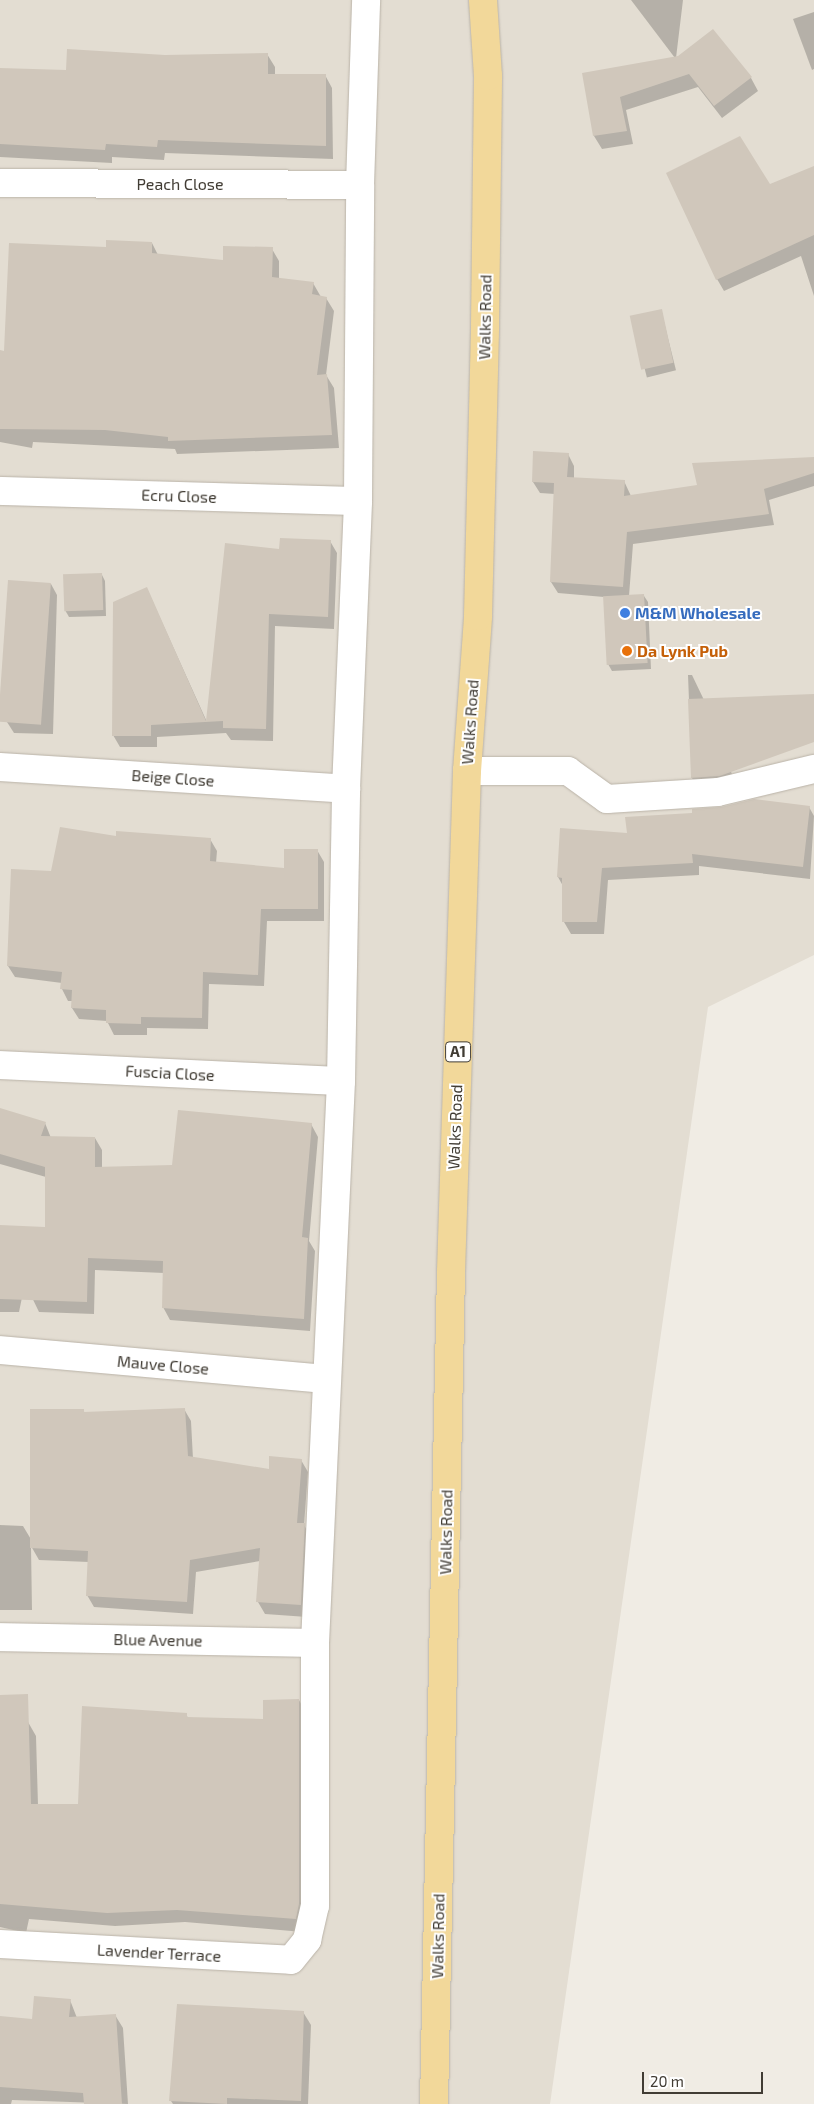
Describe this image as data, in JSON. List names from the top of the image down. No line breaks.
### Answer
{"streets":{"main road":["Walks Road","A1"],"street":["Peach Close","Ecru Close","Beige Close","Fuscia Close","Mauve Close","Blue Avenue","Lavender Terrace"]},"crossings":[["Blue Avenue","Lavender Terrace"]],"places":["M&M Wholesale","Da Lynk Pub"],"scale_bar":"20 m"}
